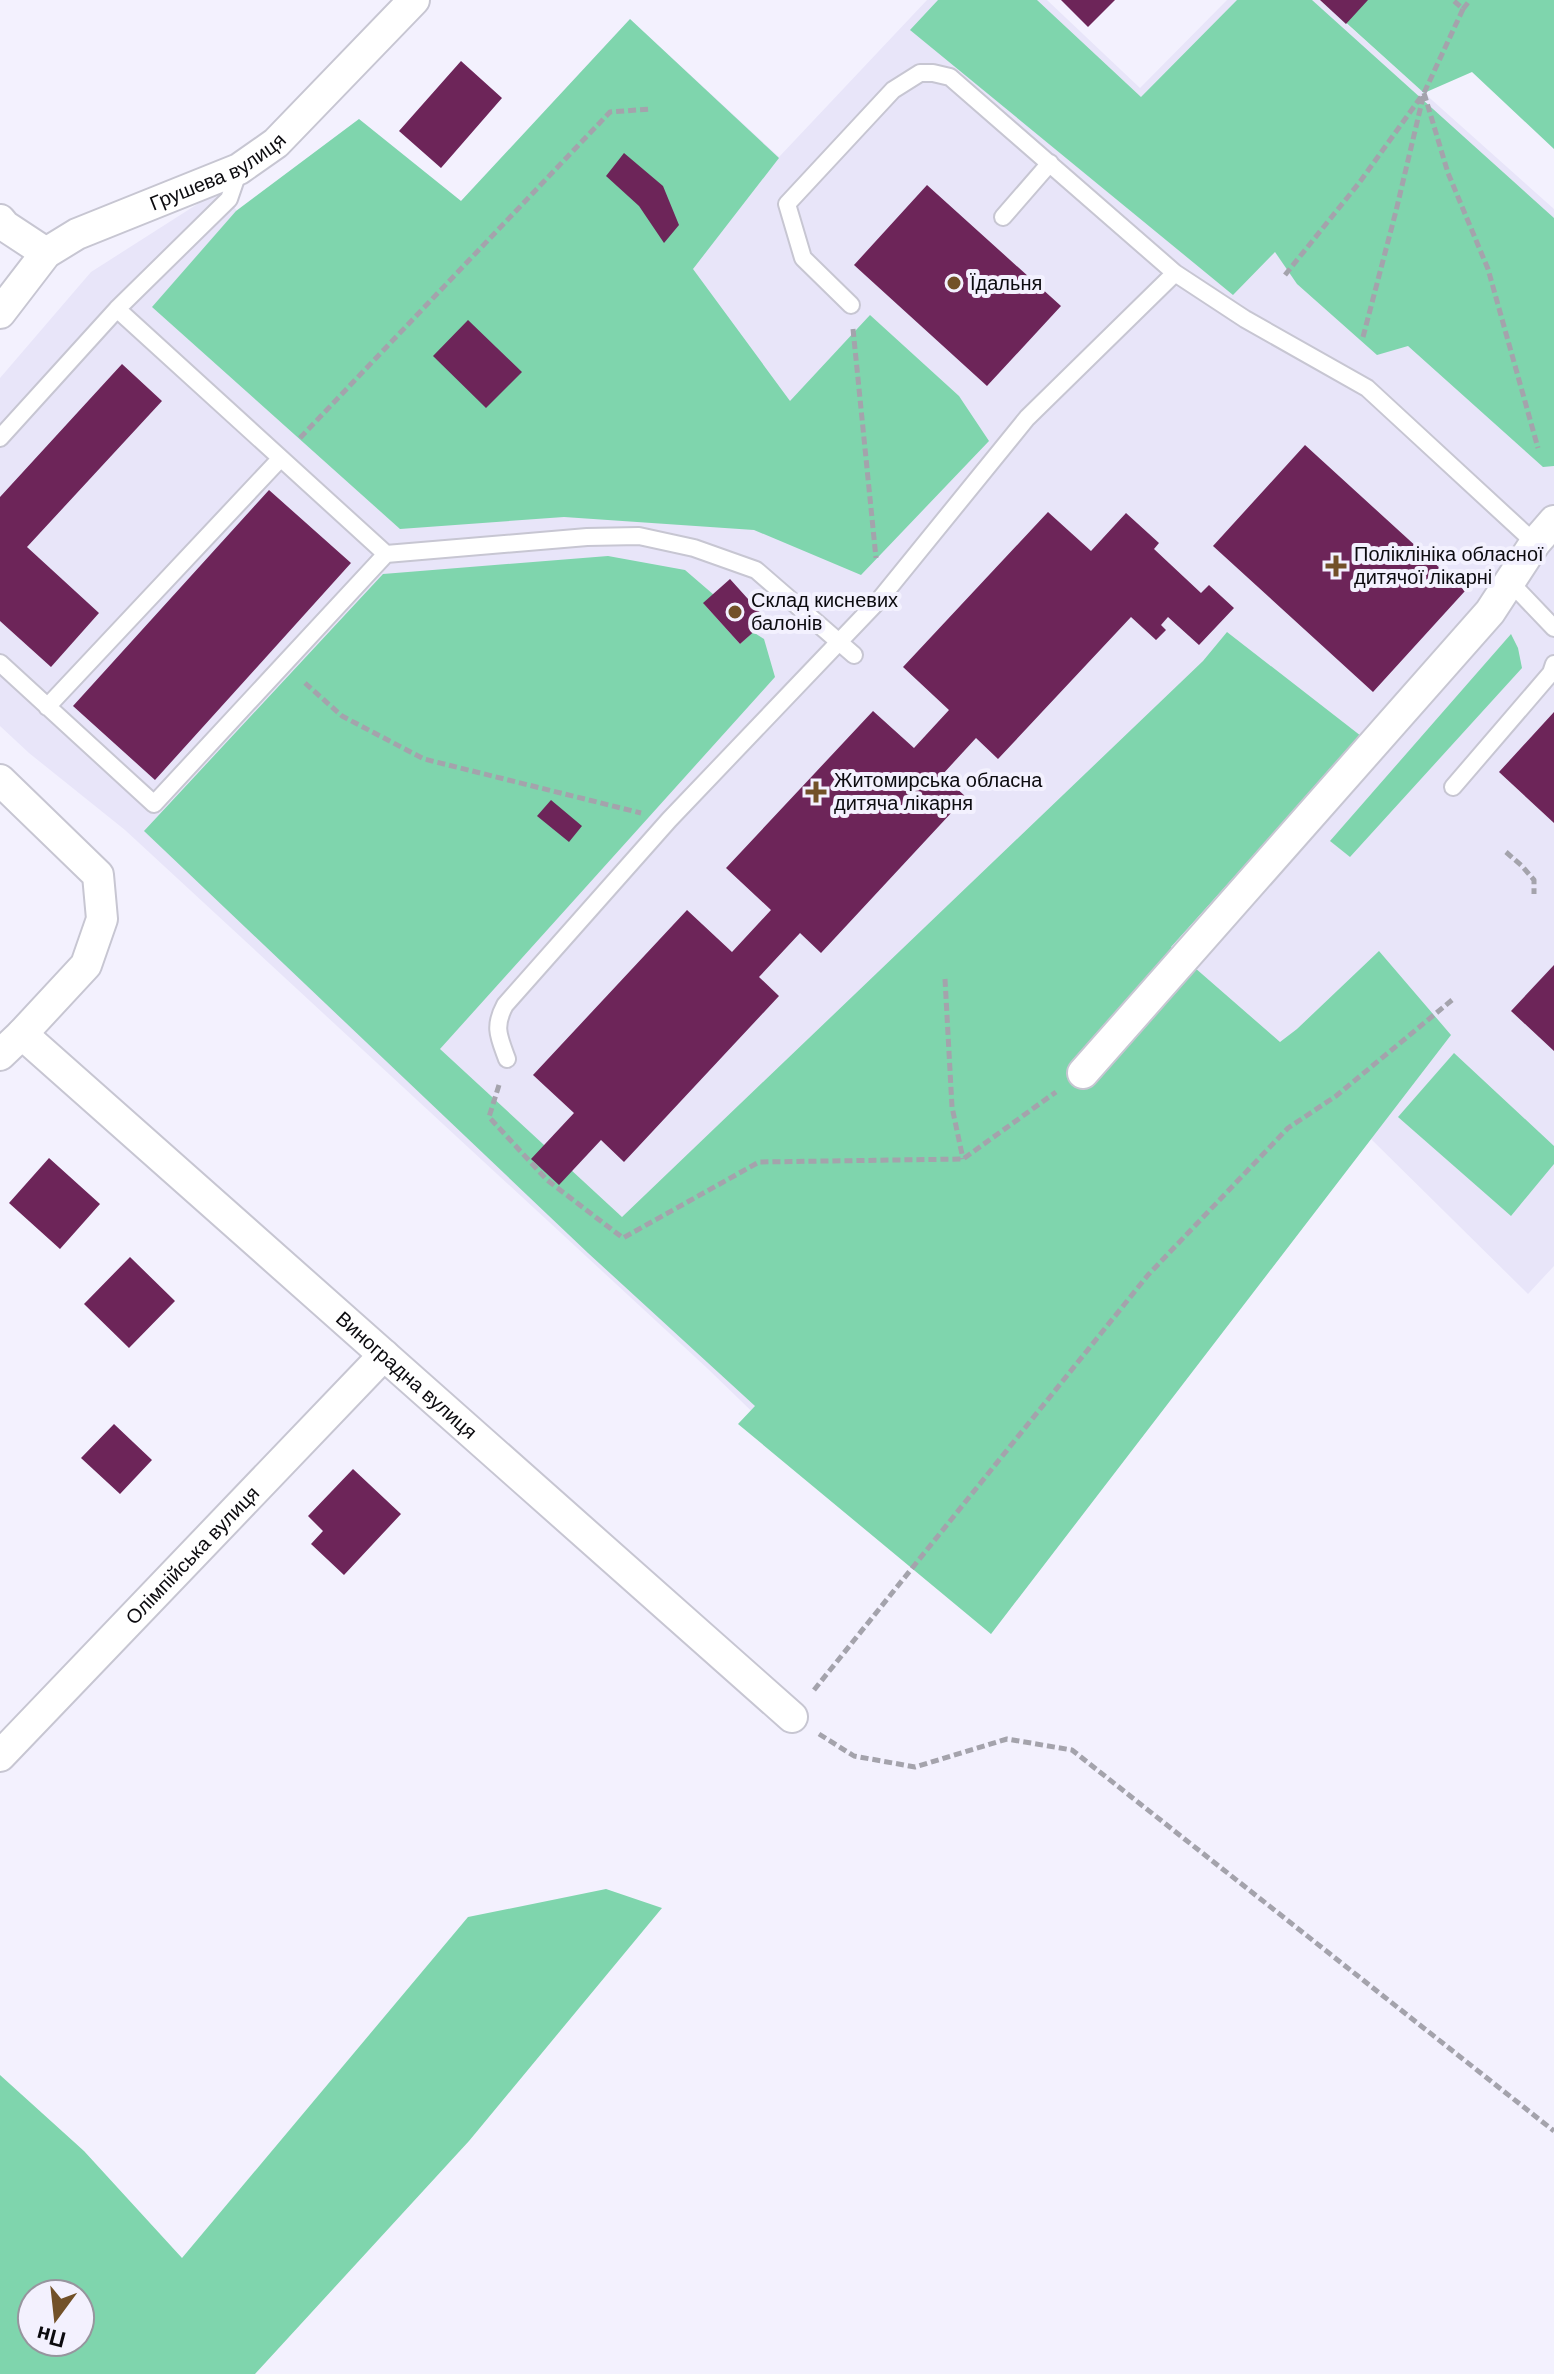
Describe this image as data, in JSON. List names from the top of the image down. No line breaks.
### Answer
{"streets":{"street":["Грушева вулиця","Виноградна вулиця","Олімпійська вулиця"]},"crossings":[["Виноградна вулиця","Олімпійська вулиця"]],"places":{"other":["Їдальня","Склад кисневих балонів"],"health":["Поліклініка обласної дитячої лікарні","Житомирська обласна дитяча лікарня"]},"north":"bottom"}
